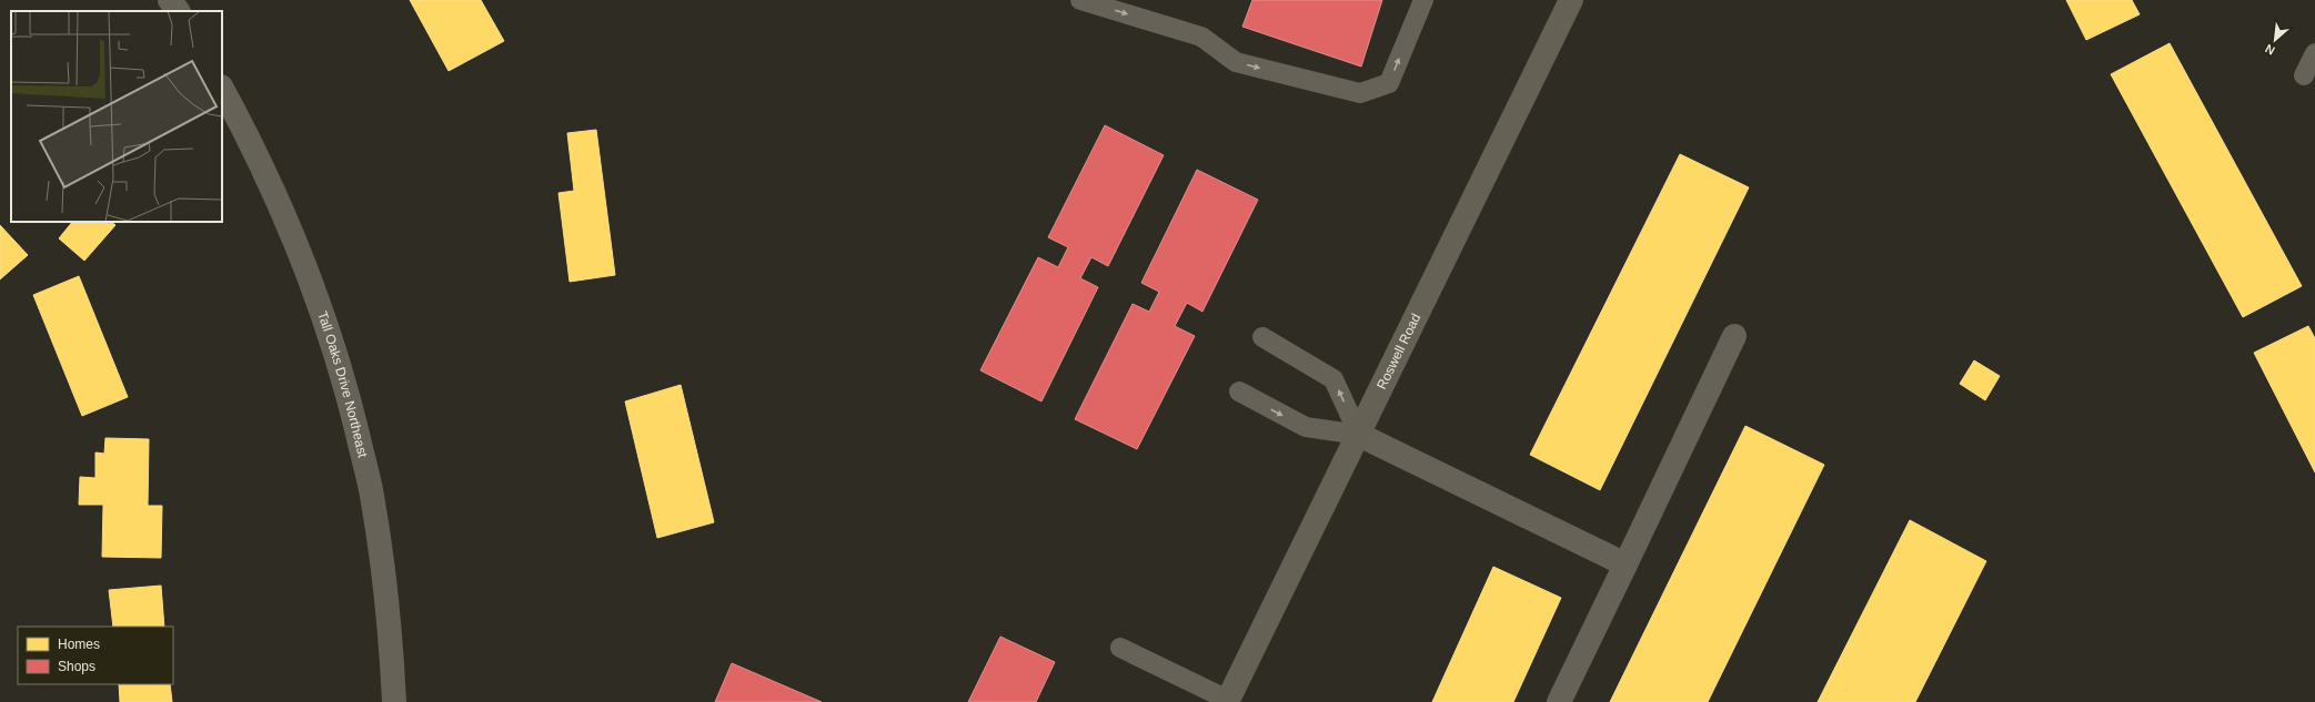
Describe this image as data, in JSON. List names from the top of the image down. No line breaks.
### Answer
{"streets":{"main road":["Roswell Road"],"street":["Tall Oaks Drive Northeast"]},"legend":["Homes","Shops"],"north":"bottom left"}
